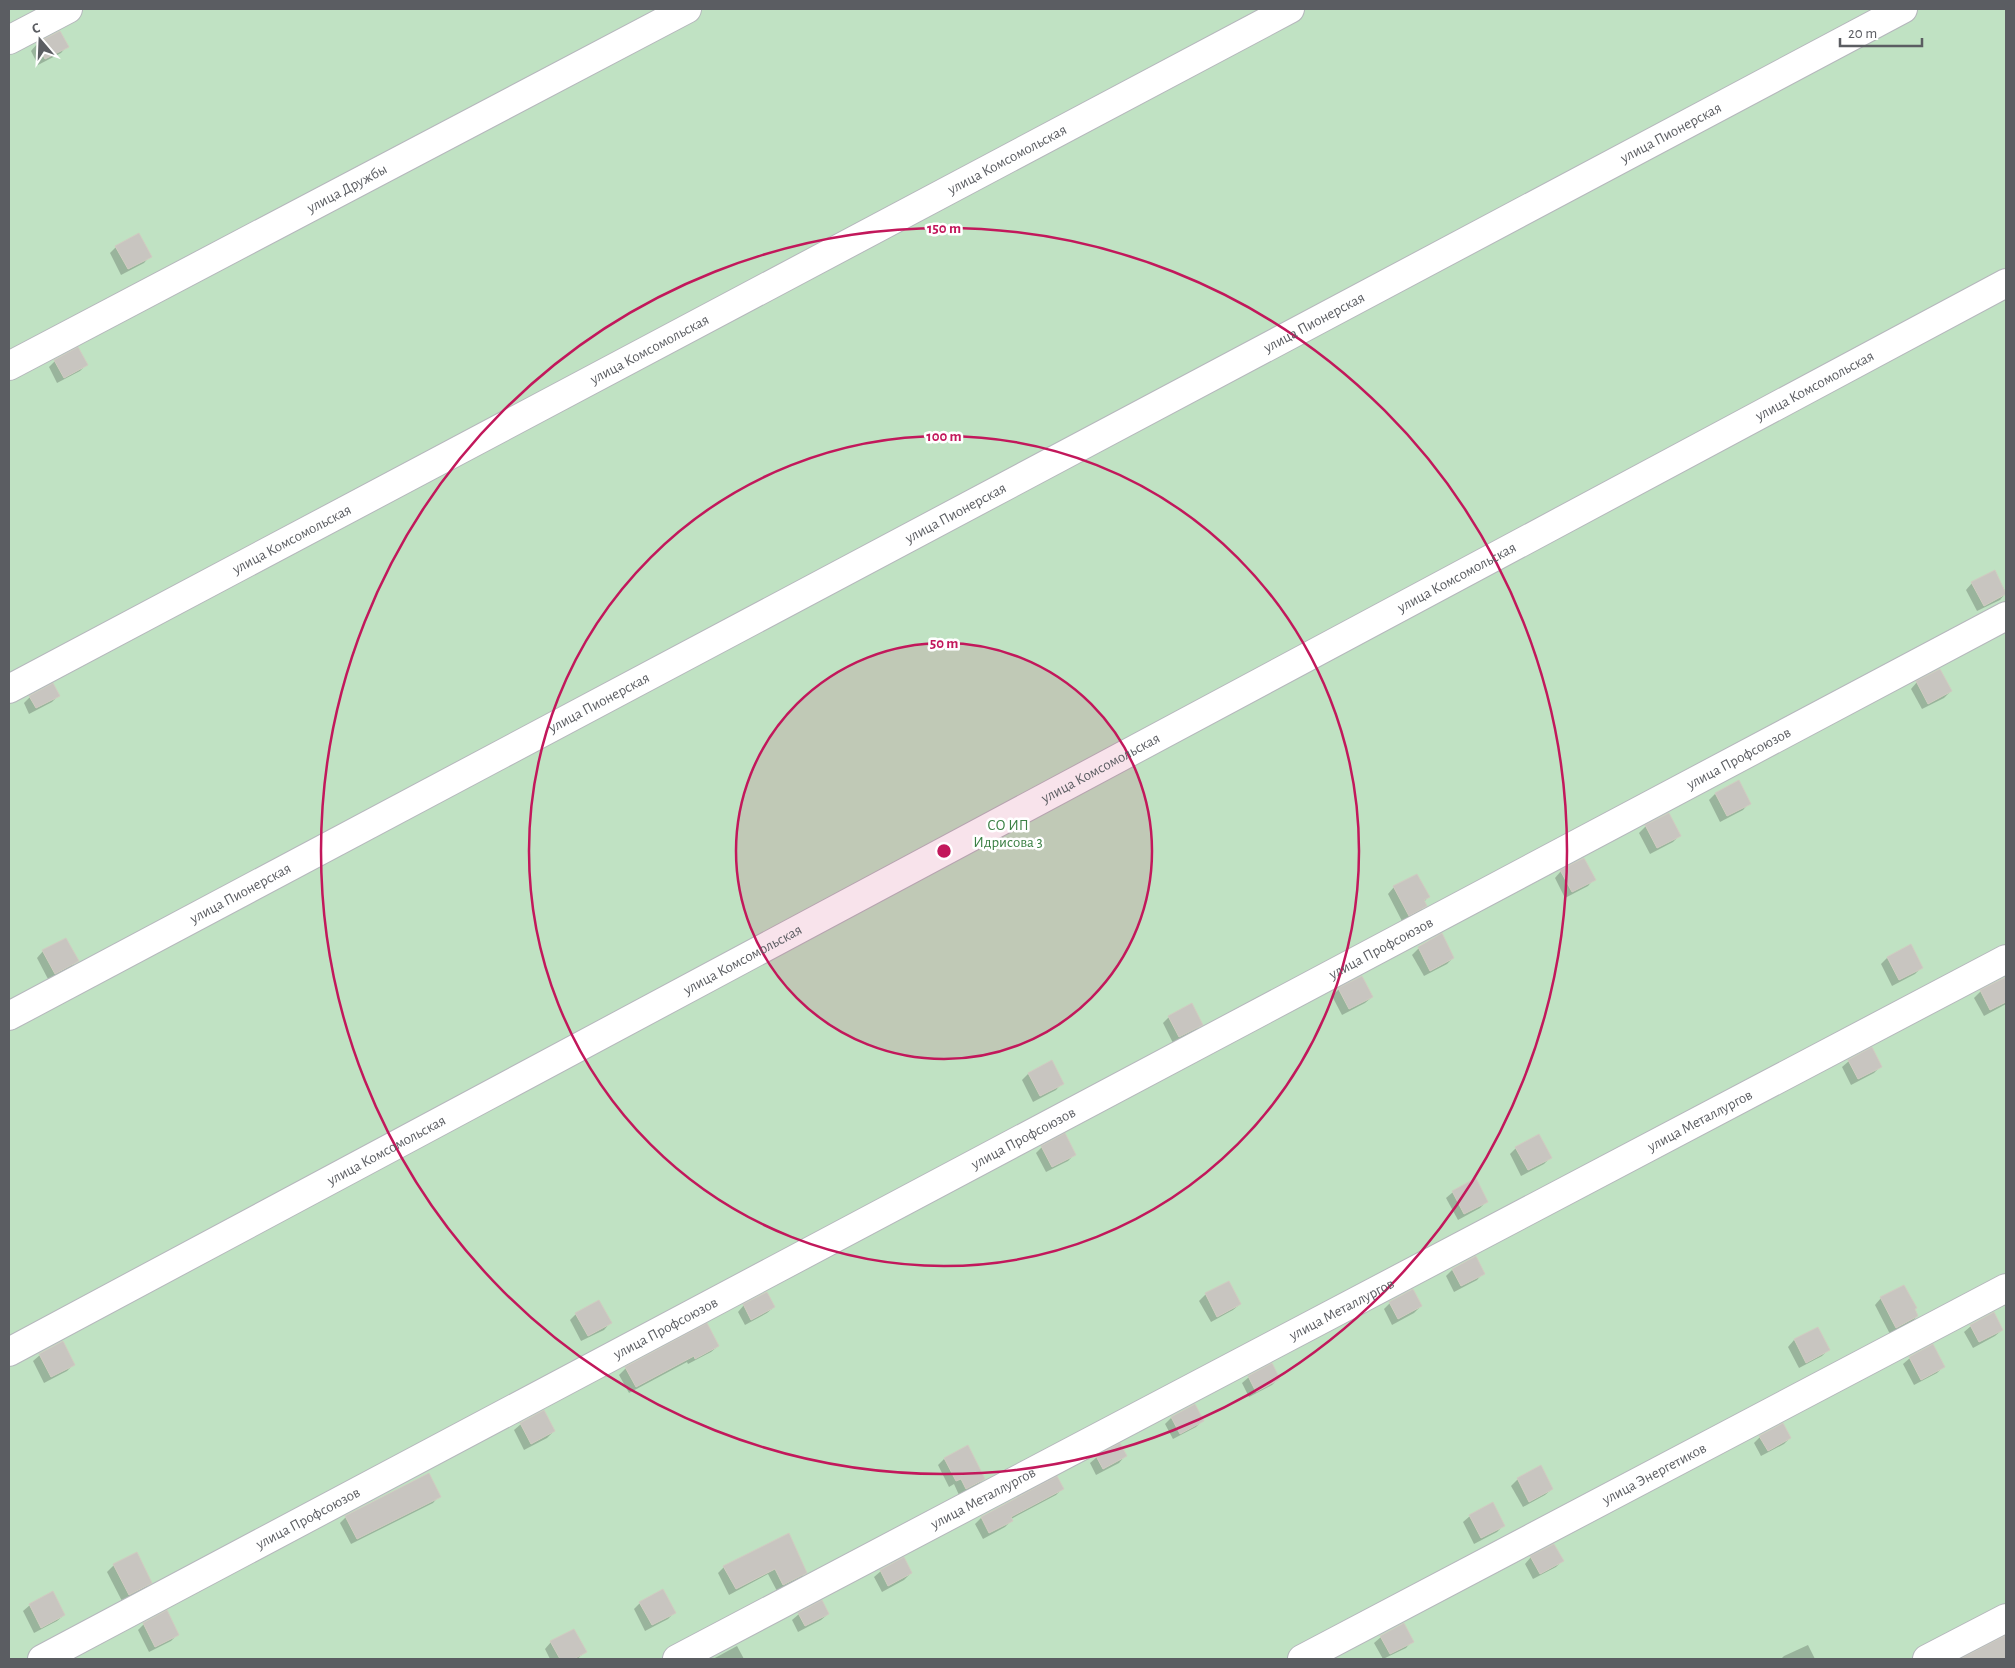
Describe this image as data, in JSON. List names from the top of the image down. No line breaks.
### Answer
{"streets":{"street":["улица Пионерская","улица Комсомольская","улица Дружбы","улица Профсоюзов","улица Металлургов","улица Энергетиков"]},"parks":["СО ИП Идрисова 3"],"scale_bar":"20 m","north":"top","rings":["150 m","100 m","50 m"]}
